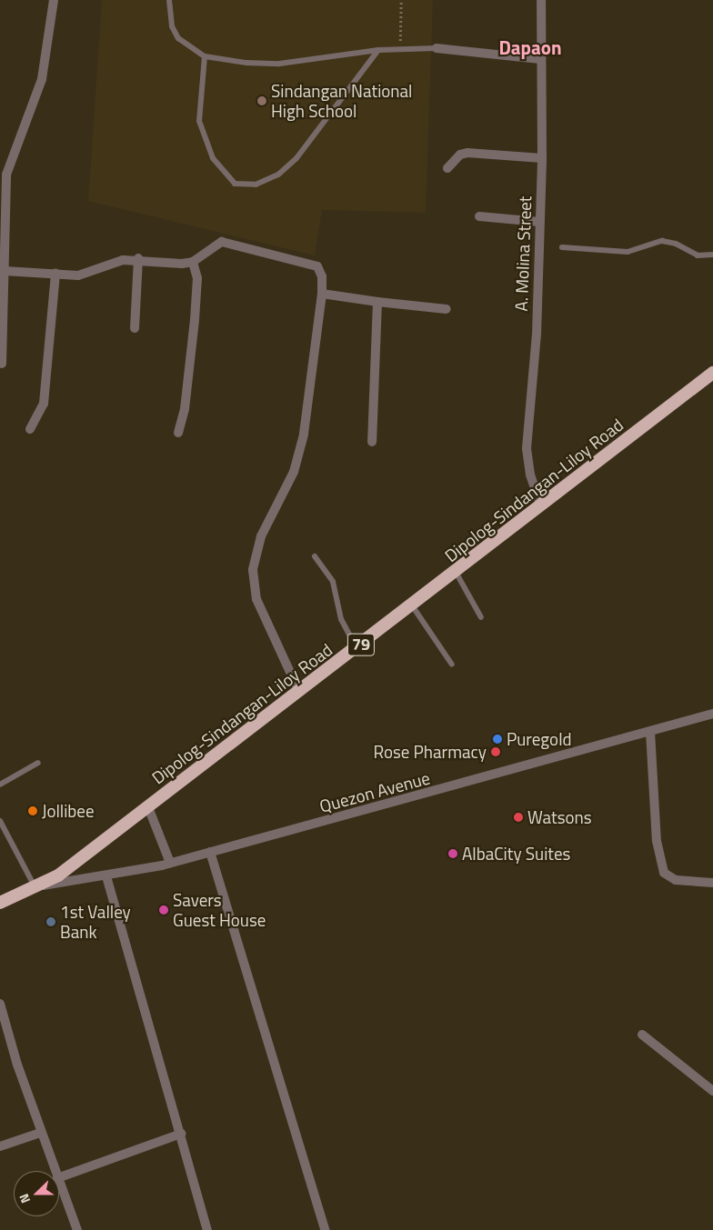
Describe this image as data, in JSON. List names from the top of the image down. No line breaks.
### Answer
{"streets":{"highway":["Dipolog-Sindangan-Liloy Road","79"],"street":["A. Molina Street","Quezon Avenue"]},"crossings":[["A. Molina Street","Dipolog-Sindangan-Liloy Road"],["Dipolog-Sindangan-Liloy Road","Quezon Avenue"]],"districts":["Dapaon"],"places":["Sindangan National High School","Puregold","Rose Pharmacy","Jollibee","Watsons","AlbaCity Suites","Savers Guest House","1st Valley Bank"],"north":"left"}
